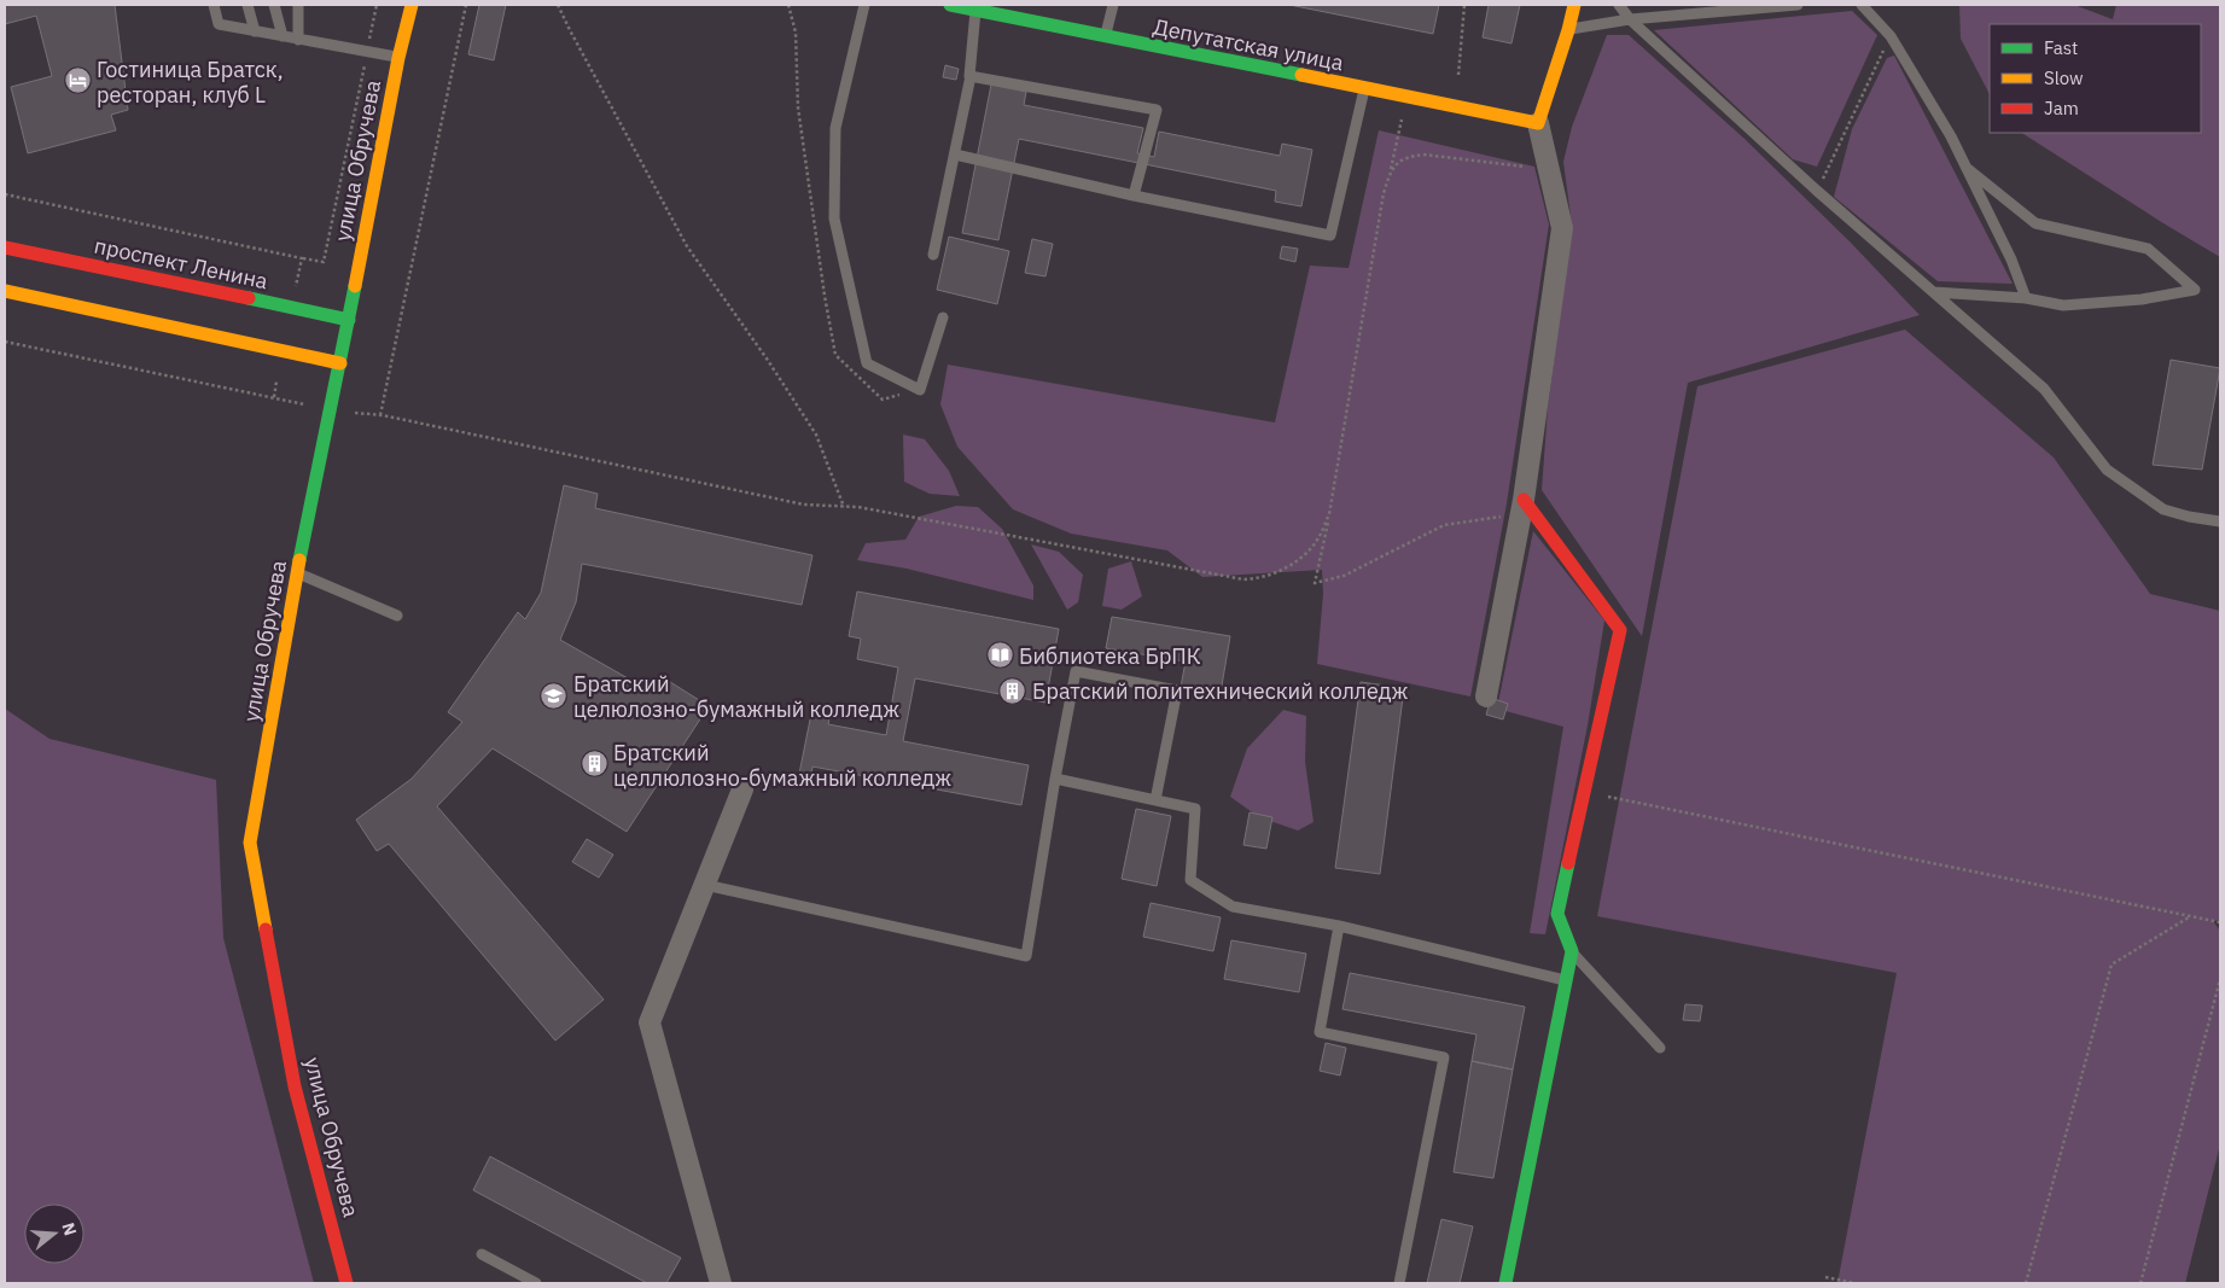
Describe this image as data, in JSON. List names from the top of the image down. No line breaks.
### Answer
{"streets":{"street":["Депутатская улица","улица Обручева","проспект Ленина"]},"crossings":[["улица Обручева","проспект Ленина"]],"places":{"hotel":["Гостиница Братск, ресторан, клуб L"],"library":["Библиотека БрПК"],"building":["Братский политехнический колледж","Братский целлюлозно-бумажный колледж"],"school or university":["Братский целюлозно-бумажный колледж"]},"legend":["Fast","Slow","Jam"],"north":"right"}
